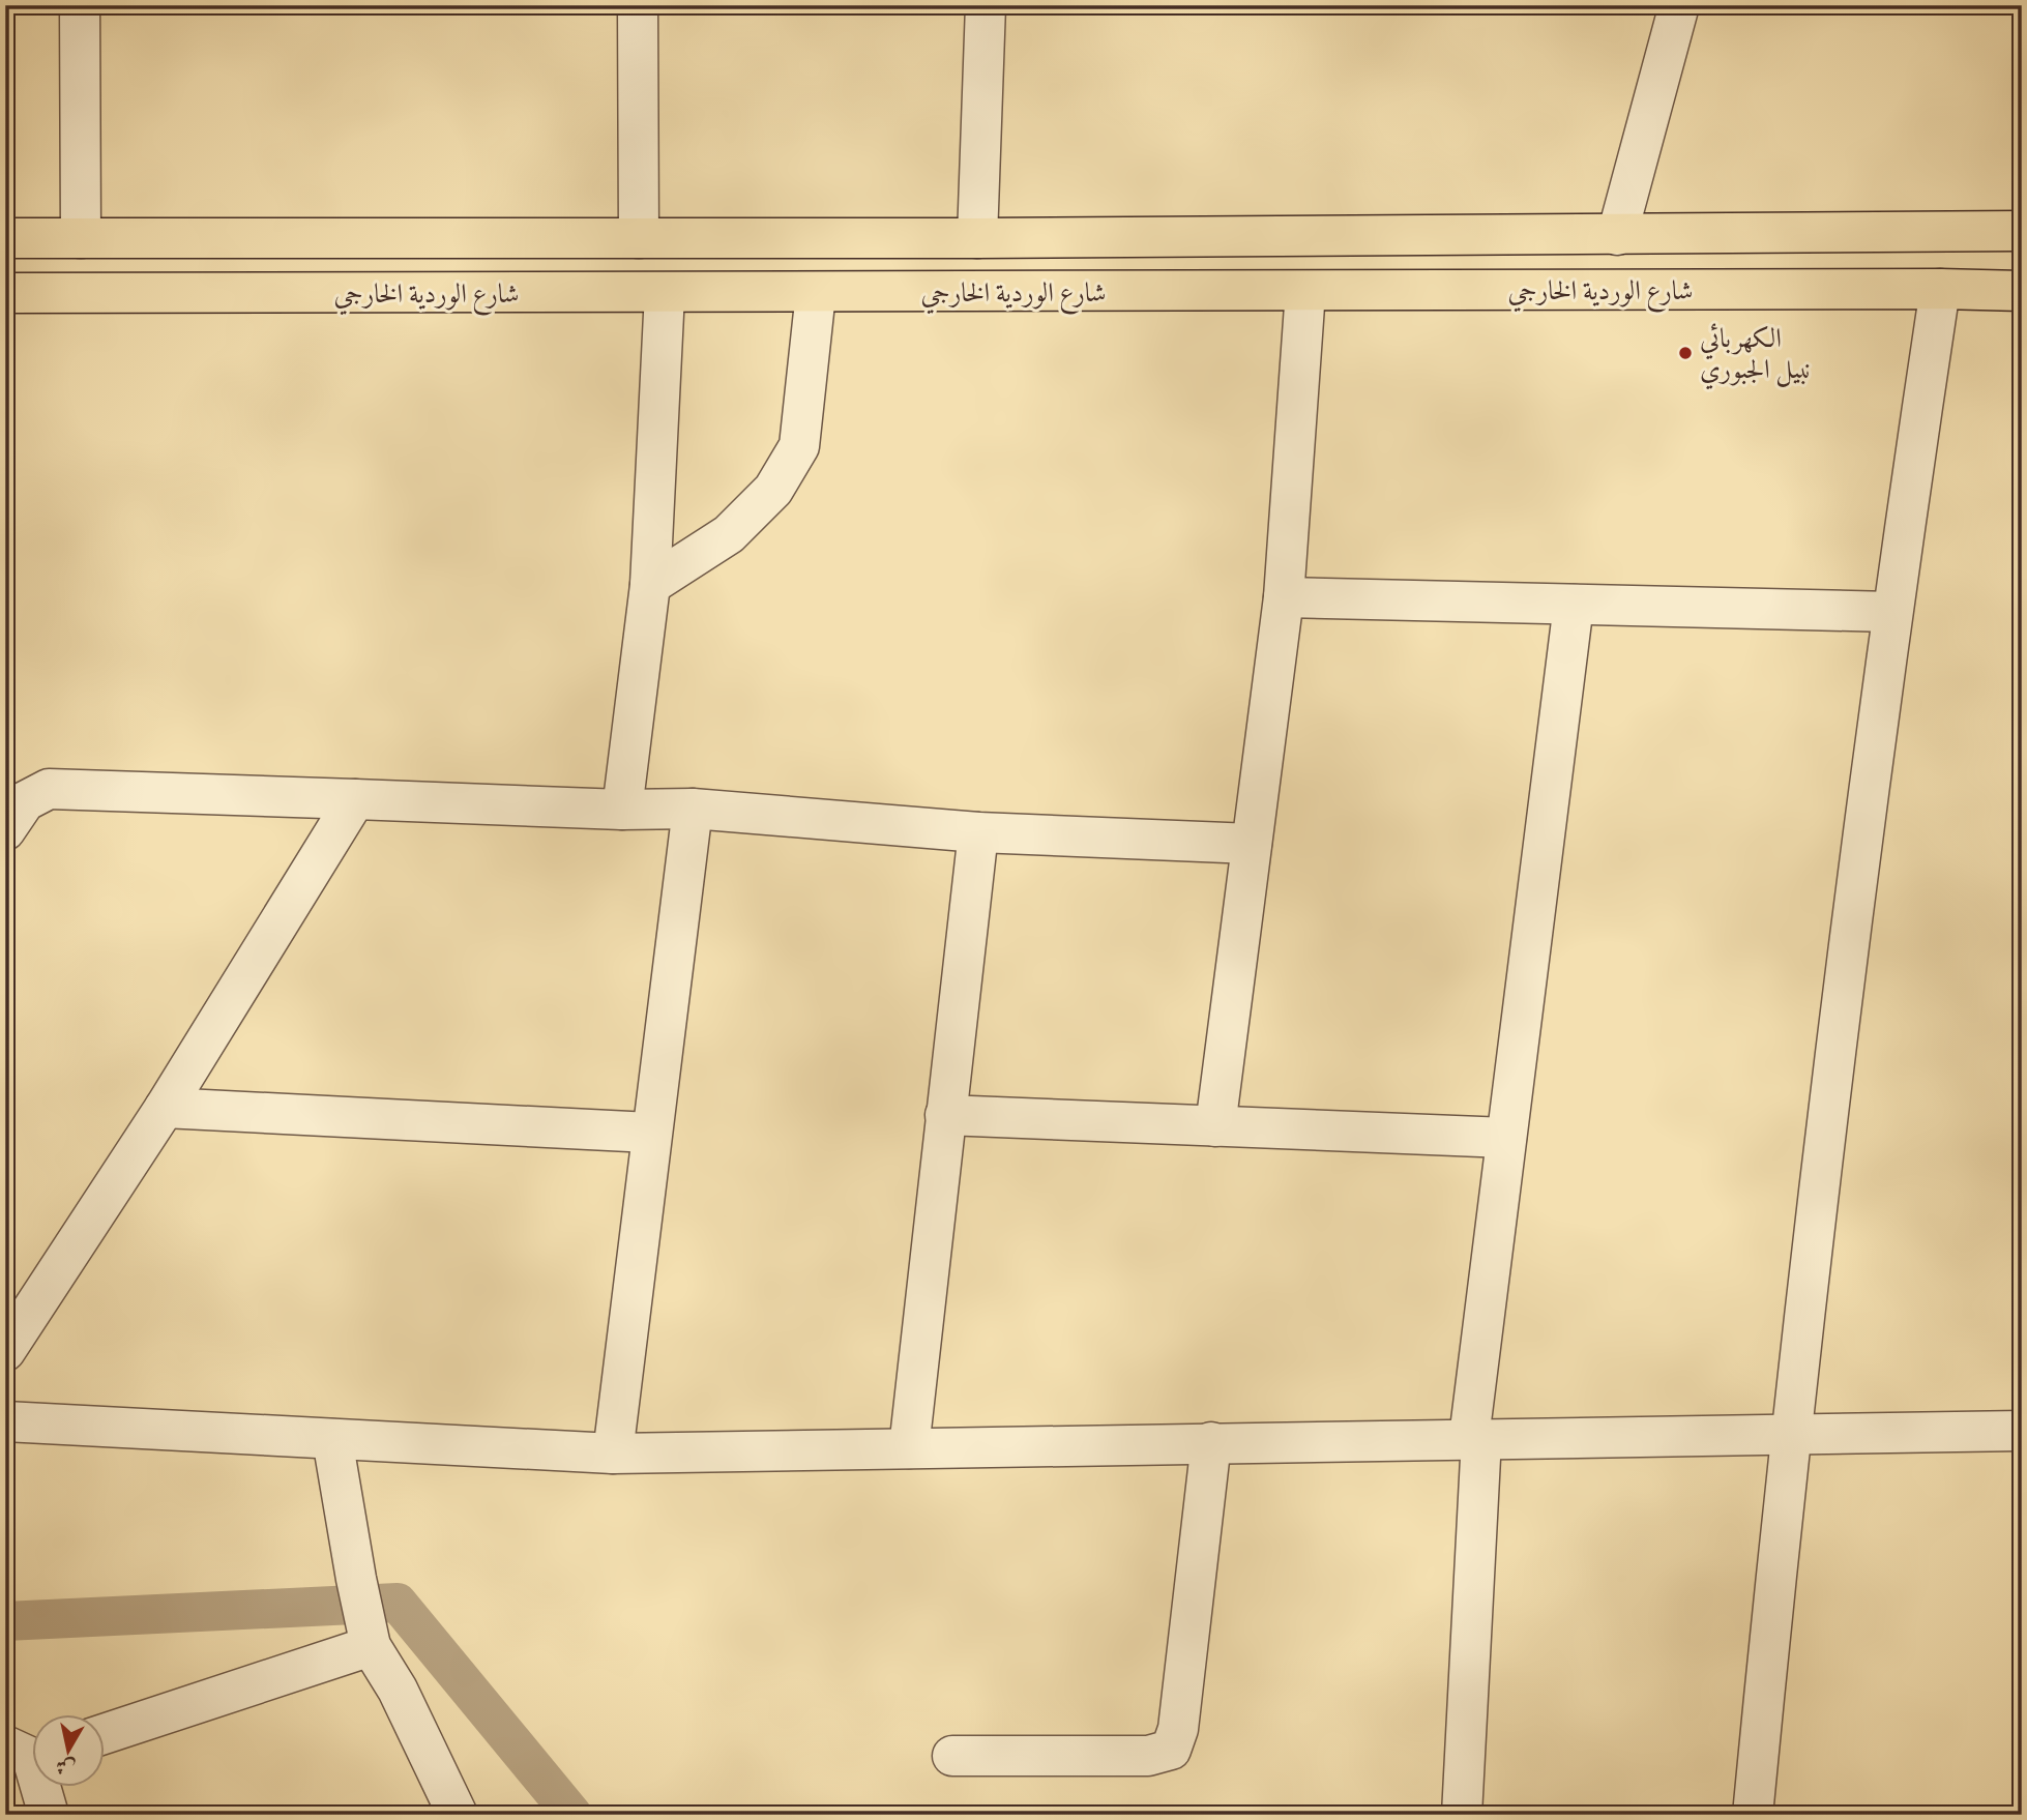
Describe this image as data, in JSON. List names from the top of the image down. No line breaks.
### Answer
{"streets":{"main road":["شارع الوردية الخارجي"]},"places":["الكهربائي نبيل الجبوري"],"north":"bottom"}
